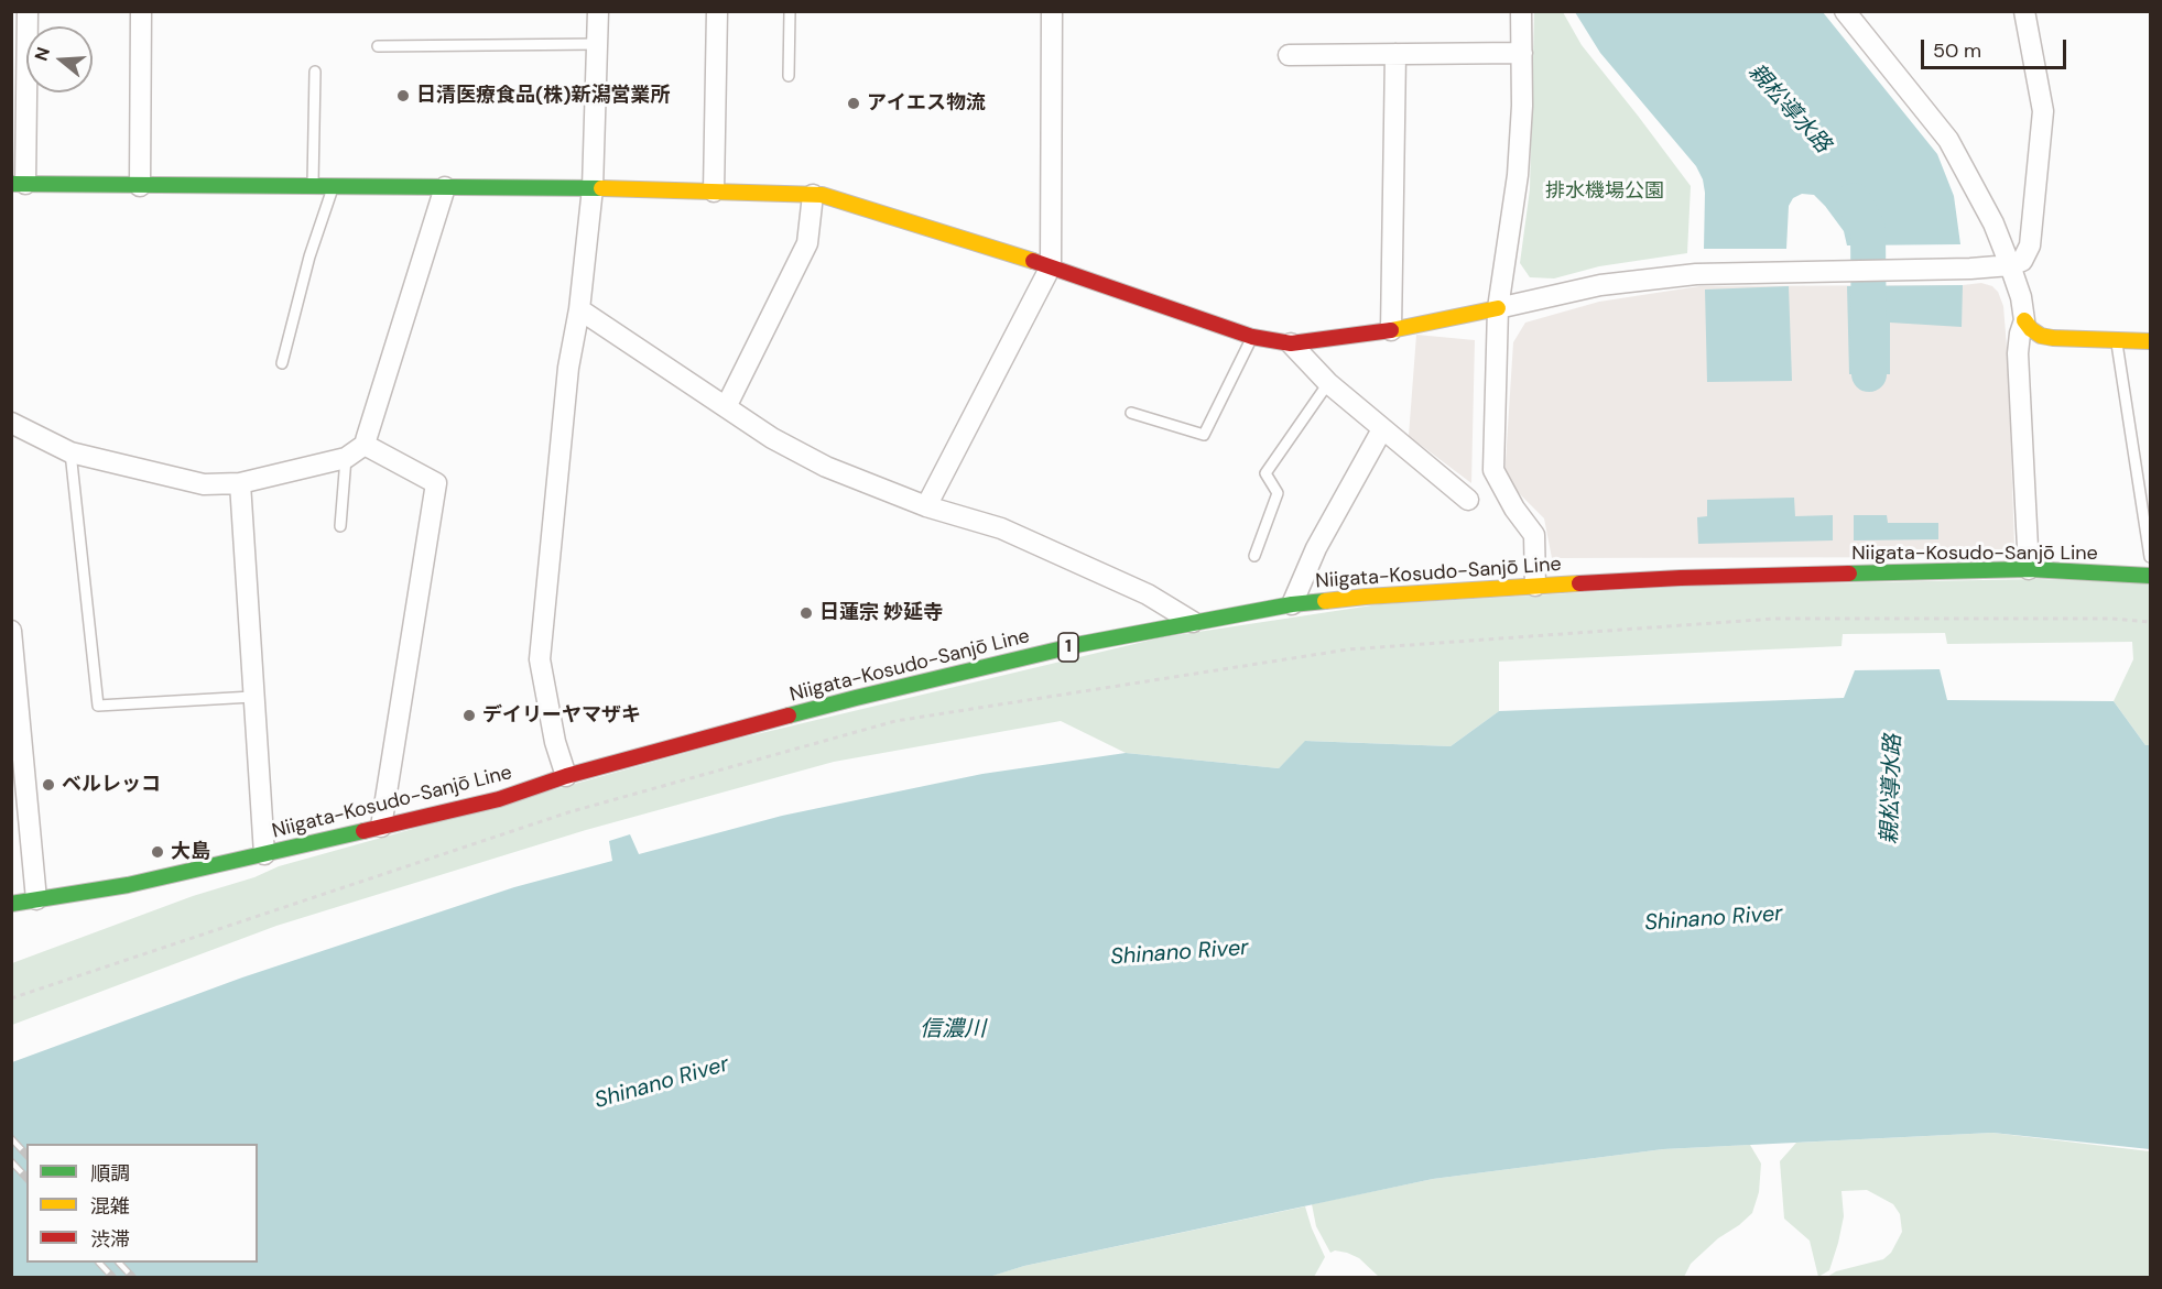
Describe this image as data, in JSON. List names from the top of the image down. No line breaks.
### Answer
{"streets":{"main road":["Niigata-Kosudo-Sanjō Line","1"]},"water":["親松導水路","Shinano River","信濃川"],"parks":["排水機場公園"],"places":["日清医療食品(株)新潟営業所","アイエス物流","日蓮宗 妙延寺","デイリーヤマザキ","ベルレッコ","大島"],"legend":["順調","混雑","渋滞"],"scale_bar":"50 m","north":"left"}
